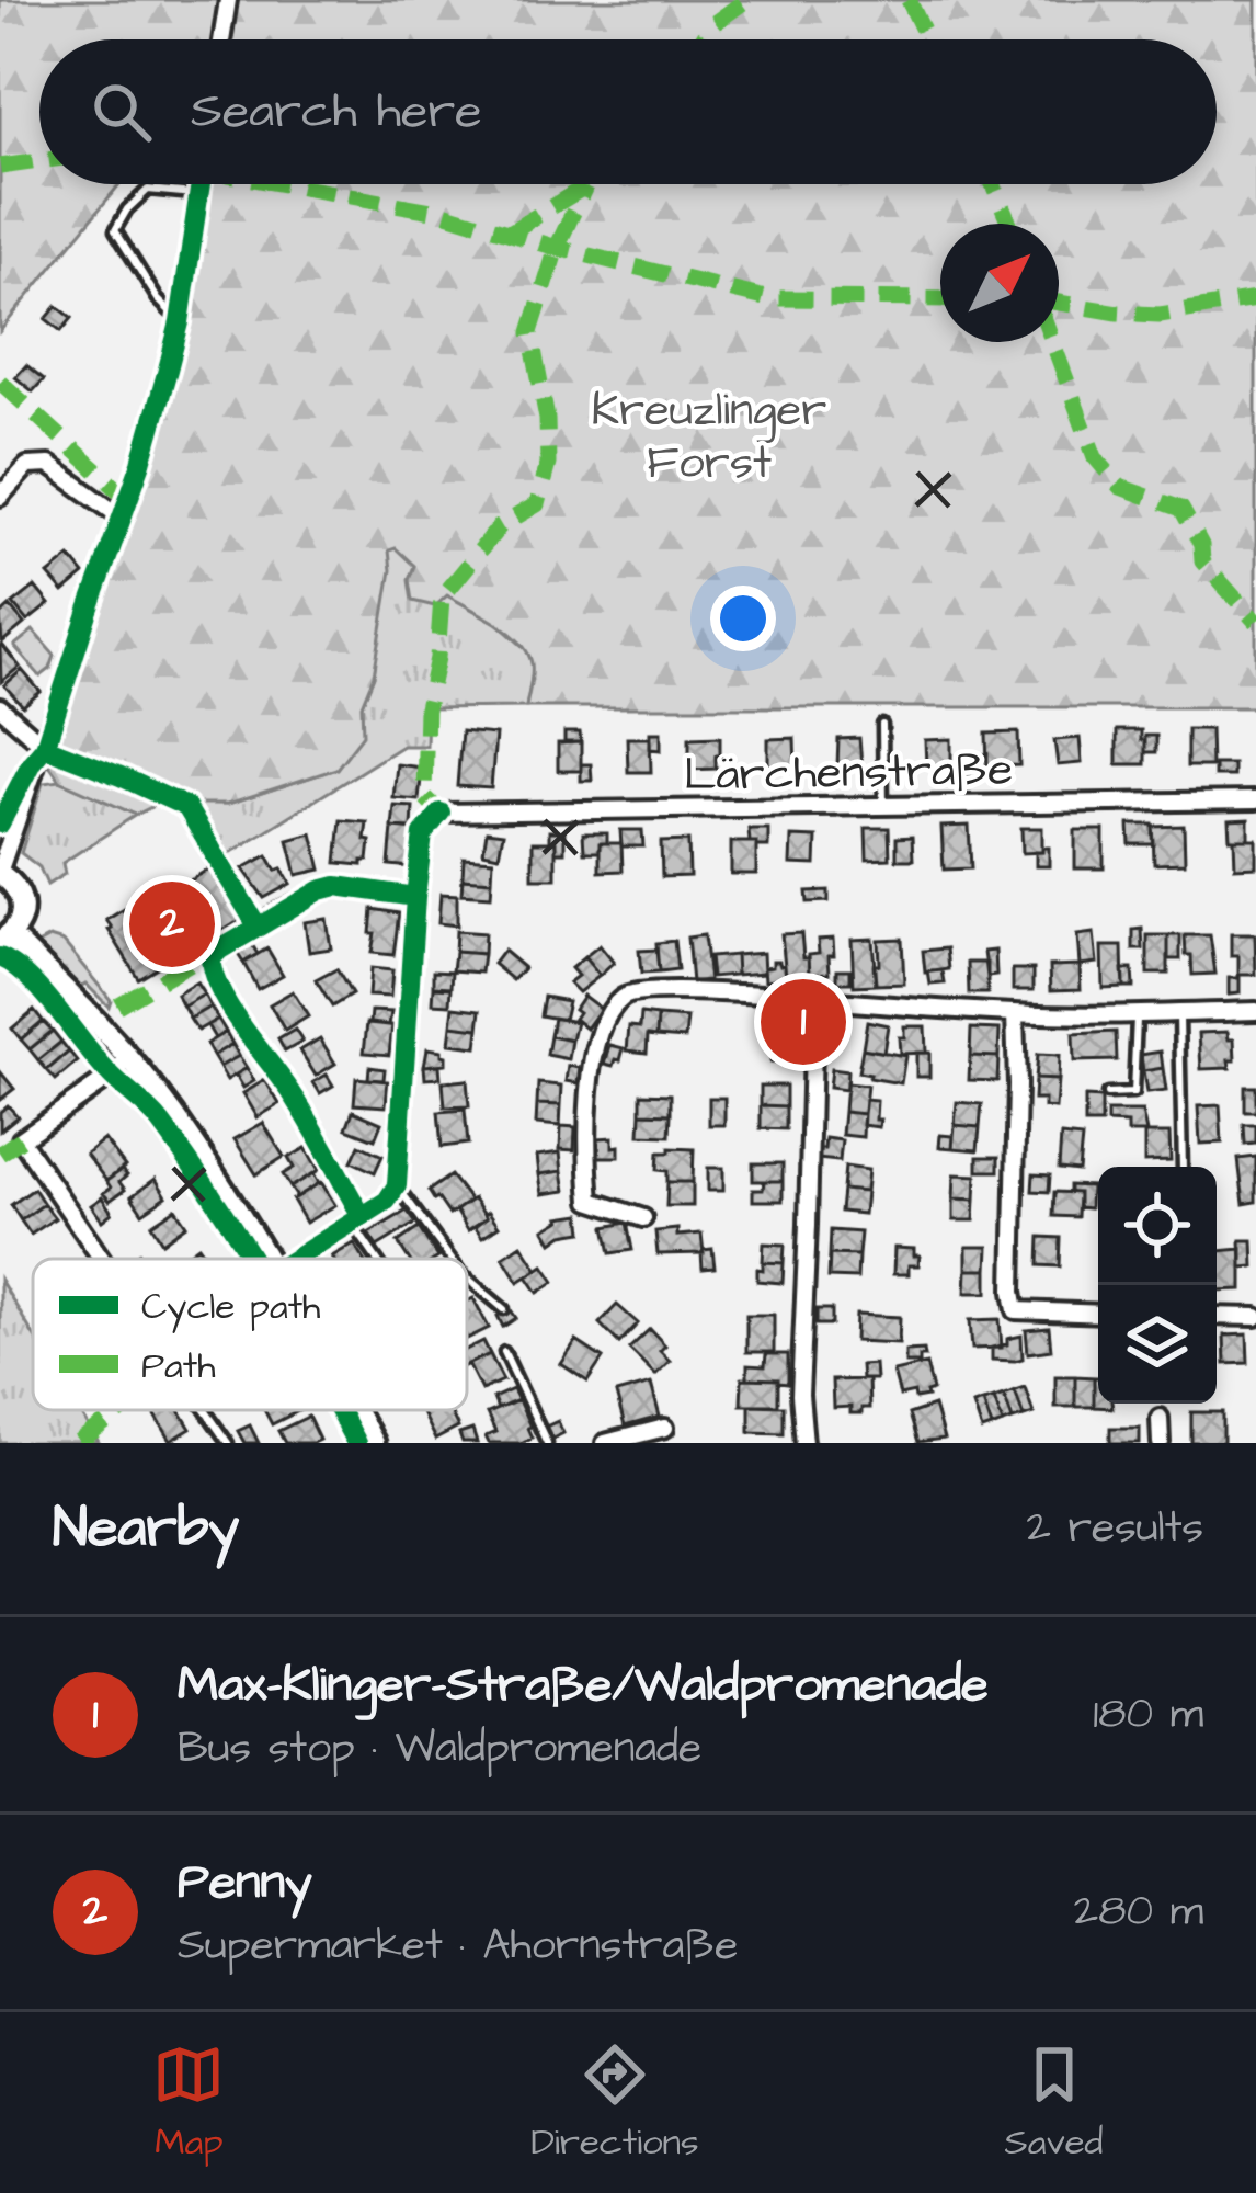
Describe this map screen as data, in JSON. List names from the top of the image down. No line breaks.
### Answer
{"streets":{"street":["Lärchenstraße"]},"parks":["Kreuzlinger Forst"],"legend":["Cycle path","Path"],"north":"top right","page":{"search":"Search here","pins":["2","1"],"heading":["Nearby","2 results"],"list":[{"mark":"1","name":"Max-Klinger-Straße/Waldpromenade","note":"Bus stop · Waldpromenade","value":"180 m"},{"mark":"2","name":"Penny","note":"Supermarket · Ahornstraße","value":"280 m"}],"nav":["Map","Directions","Saved"]}}
